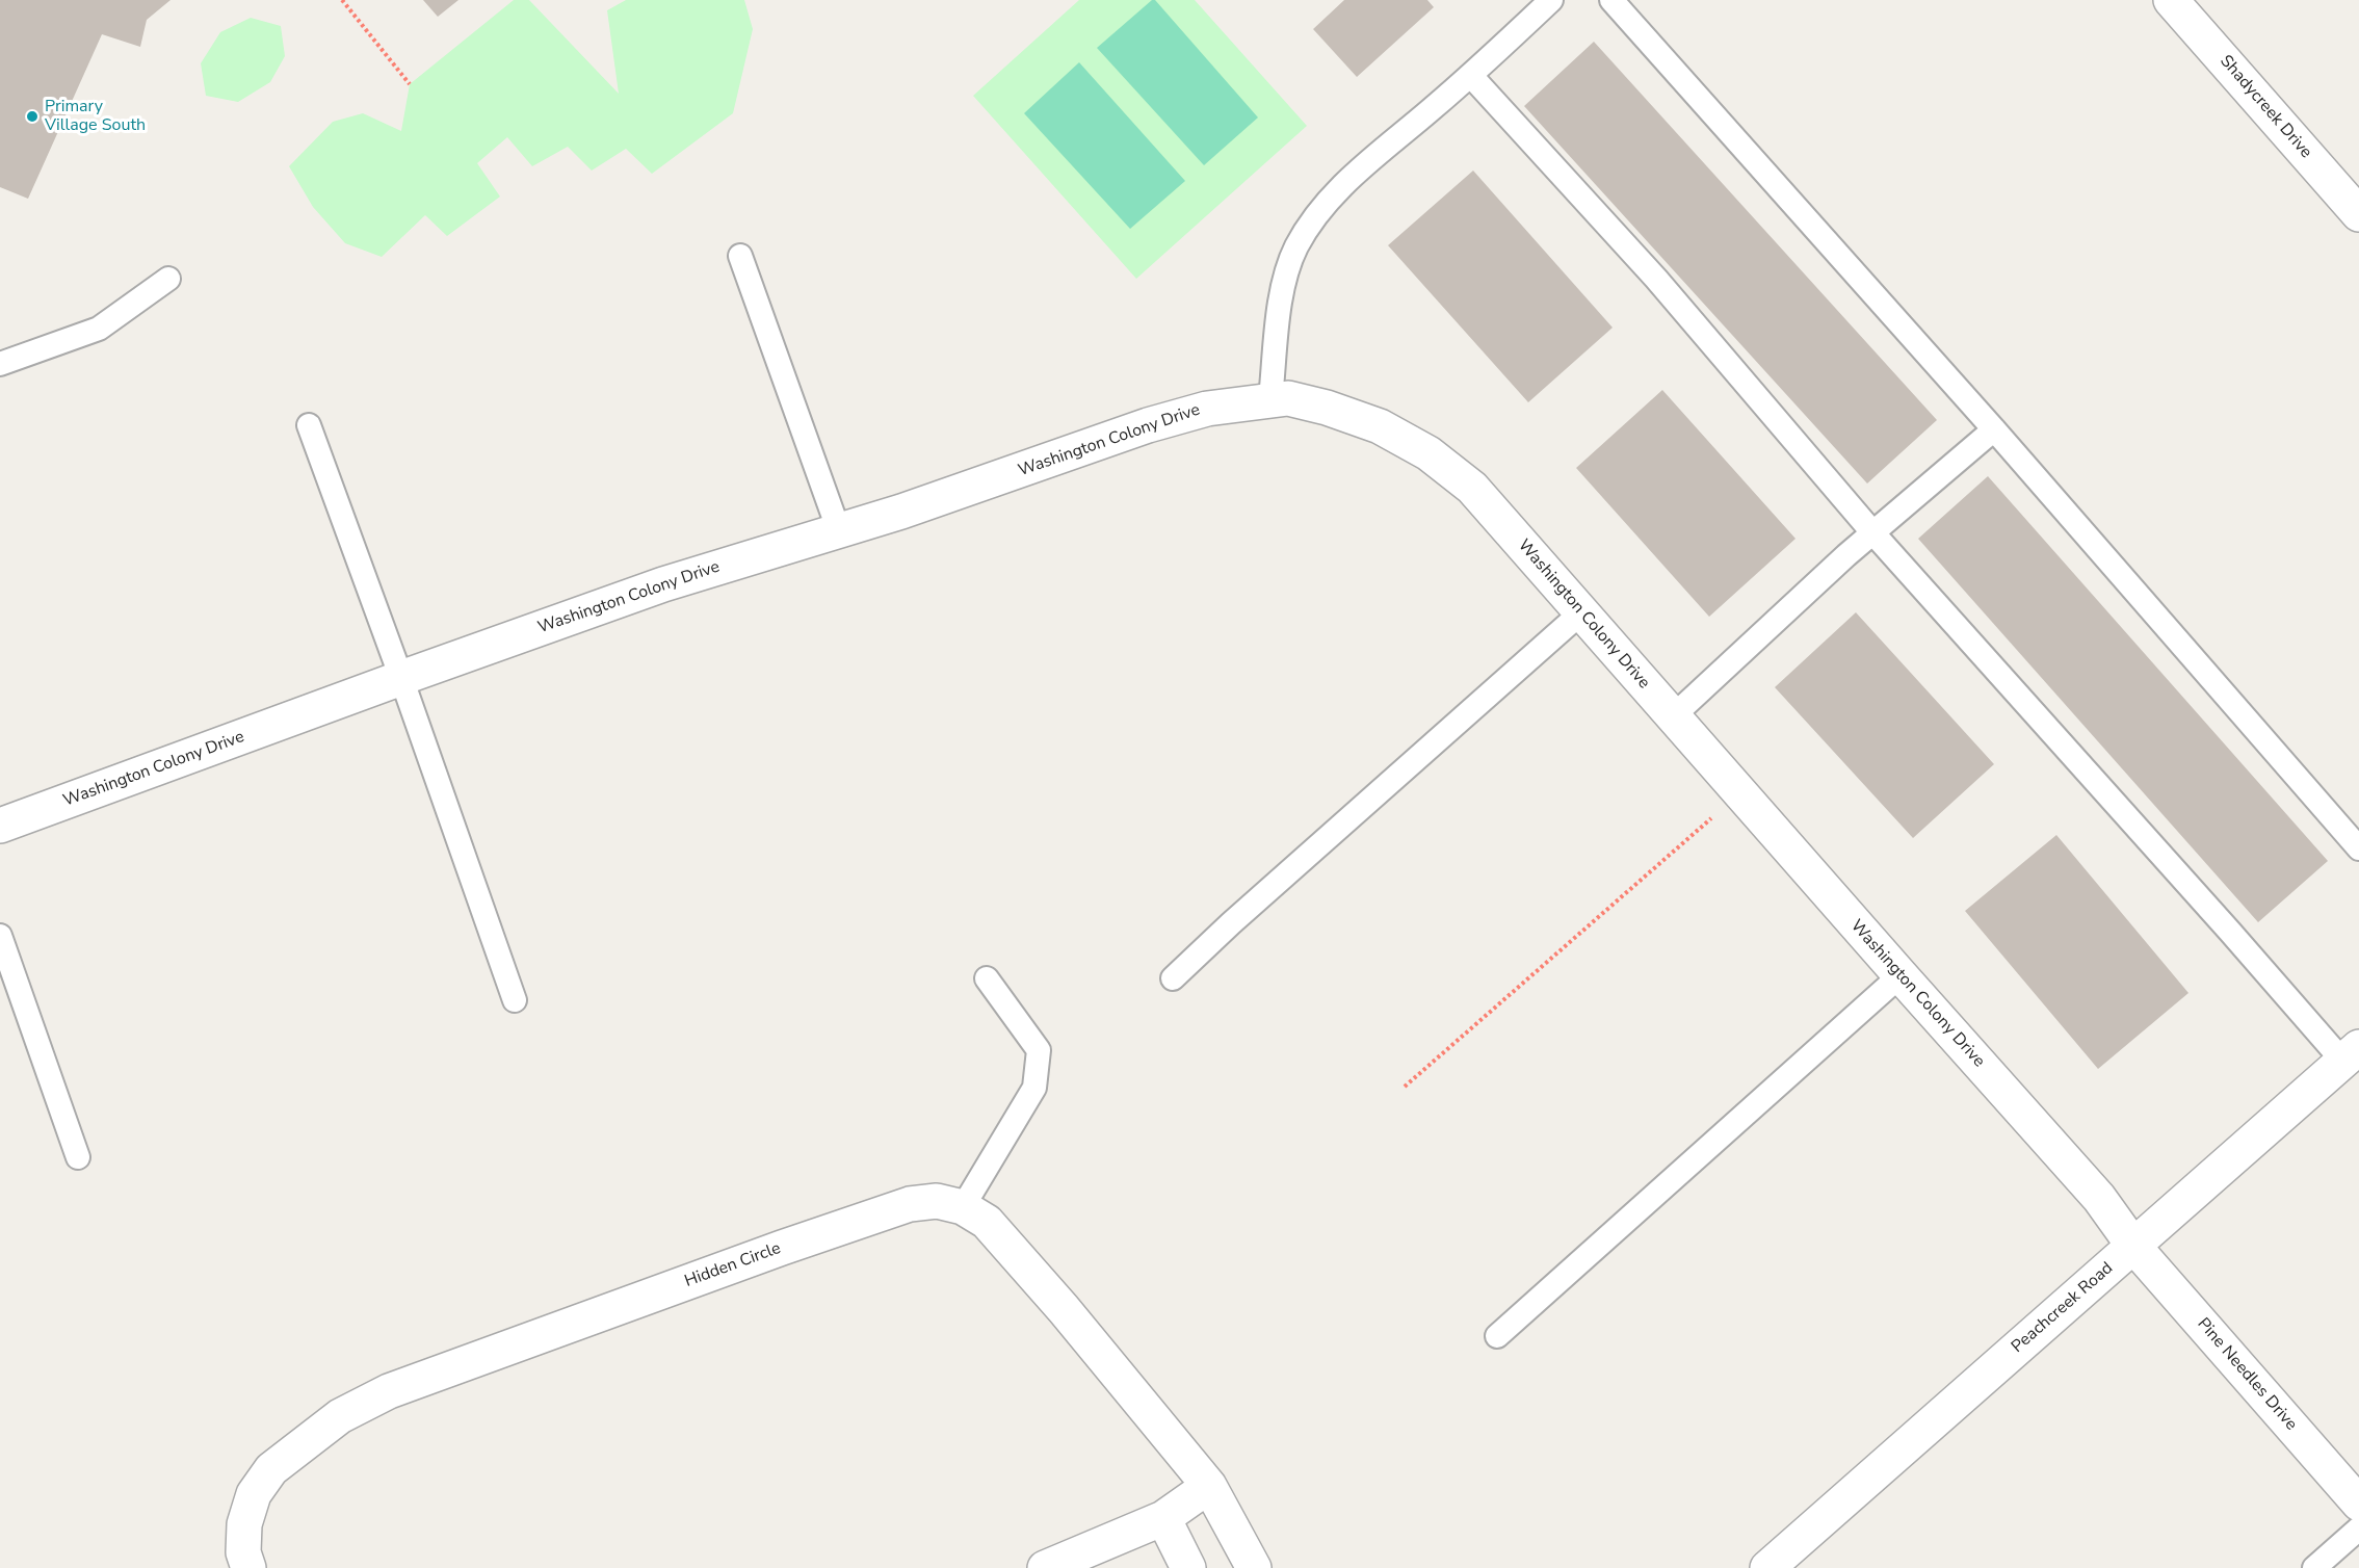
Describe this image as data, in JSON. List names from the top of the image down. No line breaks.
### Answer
{"streets":{"street":["Shadycreek Drive","Washington Colony Drive","Hidden Circle","Peachcreek Road","Pine Needles Drive"]},"crossings":[["Washington Colony Drive","Peachcreek Road"],["Washington Colony Drive","Pine Needles Drive"],["Peachcreek Road","Pine Needles Drive"]],"places":["Primary Village South"]}
